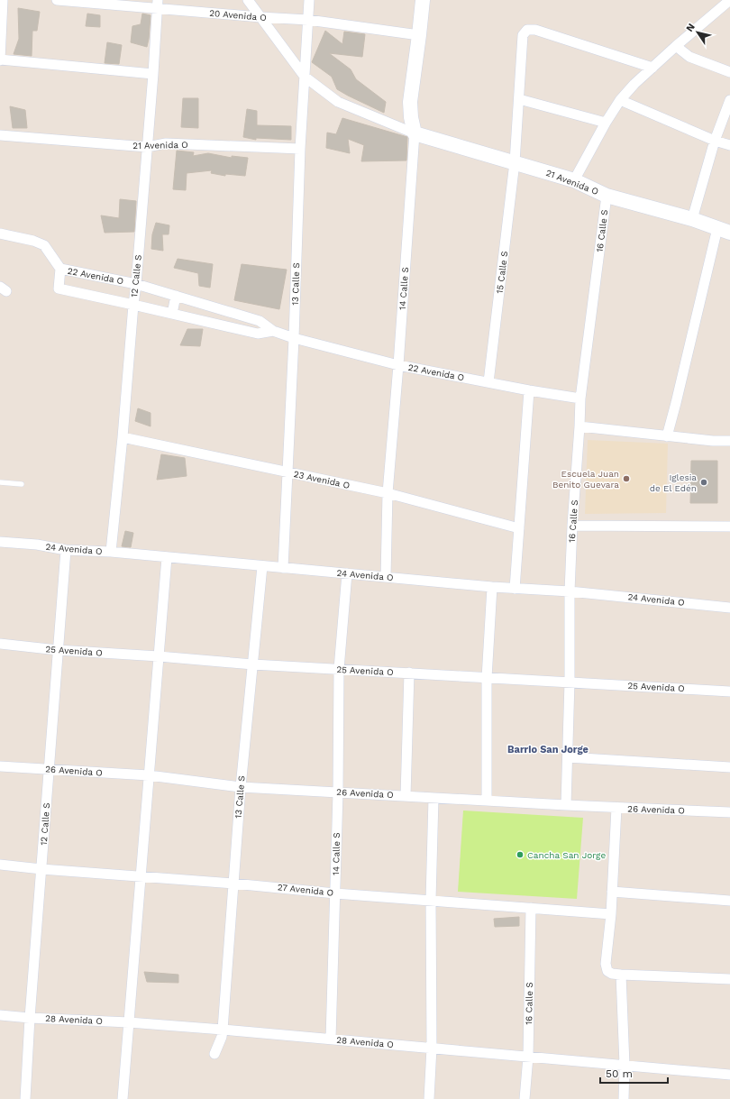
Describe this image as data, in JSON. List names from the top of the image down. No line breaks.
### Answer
{"streets":{"street":["20 Avenida O","21 Avenida O","16 Calle S","15 Calle S","22 Avenida O","12 Calle S","13 Calle S","14 Calle S","23 Avenida O","24 Avenida O","25 Avenida O","26 Avenida O","27 Avenida O","28 Avenida O"]},"crossings":[["20 Avenida O","12 Calle S"],["20 Avenida O","13 Calle S"],["20 Avenida O","14 Calle S"],["21 Avenida O","16 Calle S"],["21 Avenida O","15 Calle S"],["21 Avenida O","12 Calle S"],["21 Avenida O","13 Calle S"],["21 Avenida O","14 Calle S"],["16 Calle S","22 Avenida O"],["16 Calle S","24 Avenida O"],["16 Calle S","25 Avenida O"],["16 Calle S","26 Avenida O"],["16 Calle S","27 Avenida O"],["16 Calle S","28 Avenida O"],["15 Calle S","22 Avenida O"],["22 Avenida O","12 Calle S"],["22 Avenida O","13 Calle S"],["22 Avenida O","14 Calle S"],["12 Calle S","23 Avenida O"],["12 Calle S","24 Avenida O"],["12 Calle S","25 Avenida O"],["12 Calle S","26 Avenida O"],["12 Calle S","27 Avenida O"],["12 Calle S","28 Avenida O"],["13 Calle S","23 Avenida O"],["13 Calle S","24 Avenida O"],["13 Calle S","25 Avenida O"],["13 Calle S","26 Avenida O"],["13 Calle S","27 Avenida O"],["13 Calle S","28 Avenida O"],["14 Calle S","23 Avenida O"],["14 Calle S","24 Avenida O"],["14 Calle S","25 Avenida O"],["14 Calle S","26 Avenida O"],["14 Calle S","27 Avenida O"],["14 Calle S","28 Avenida O"]],"districts":["Barrio San Jorge"],"places":["Escuela Juan Benito Guevara","Iglesia de El Edén","Cancha San Jorge"],"scale_bar":"50 m","north":"top left"}
